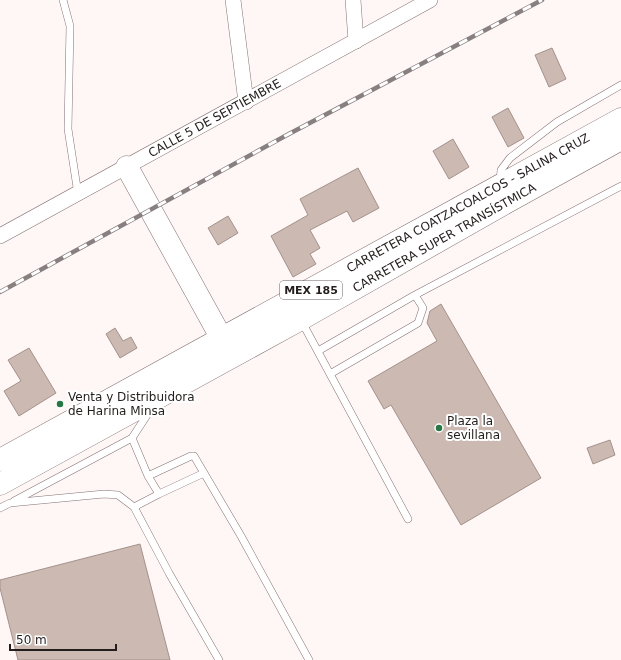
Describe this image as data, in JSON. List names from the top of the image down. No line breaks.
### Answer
{"streets":{"main road":["CARRETERA COATZACOALCOS - SALINA CRUZ","CARRETERA SUPER TRANSÍSTMICA","MEX 185"],"street":["CALLE 5 DE SEPTIEMBRE"]},"crossings":[["CARRETERA COATZACOALCOS - SALINA CRUZ","CARRETERA SUPER TRANSÍSTMICA"],["CARRETERA SUPER TRANSÍSTMICA","MEX 185"]],"places":["Venta y Distribuidora de Harina Minsa","Plaza la sevillana"],"scale_bar":"50 m"}
